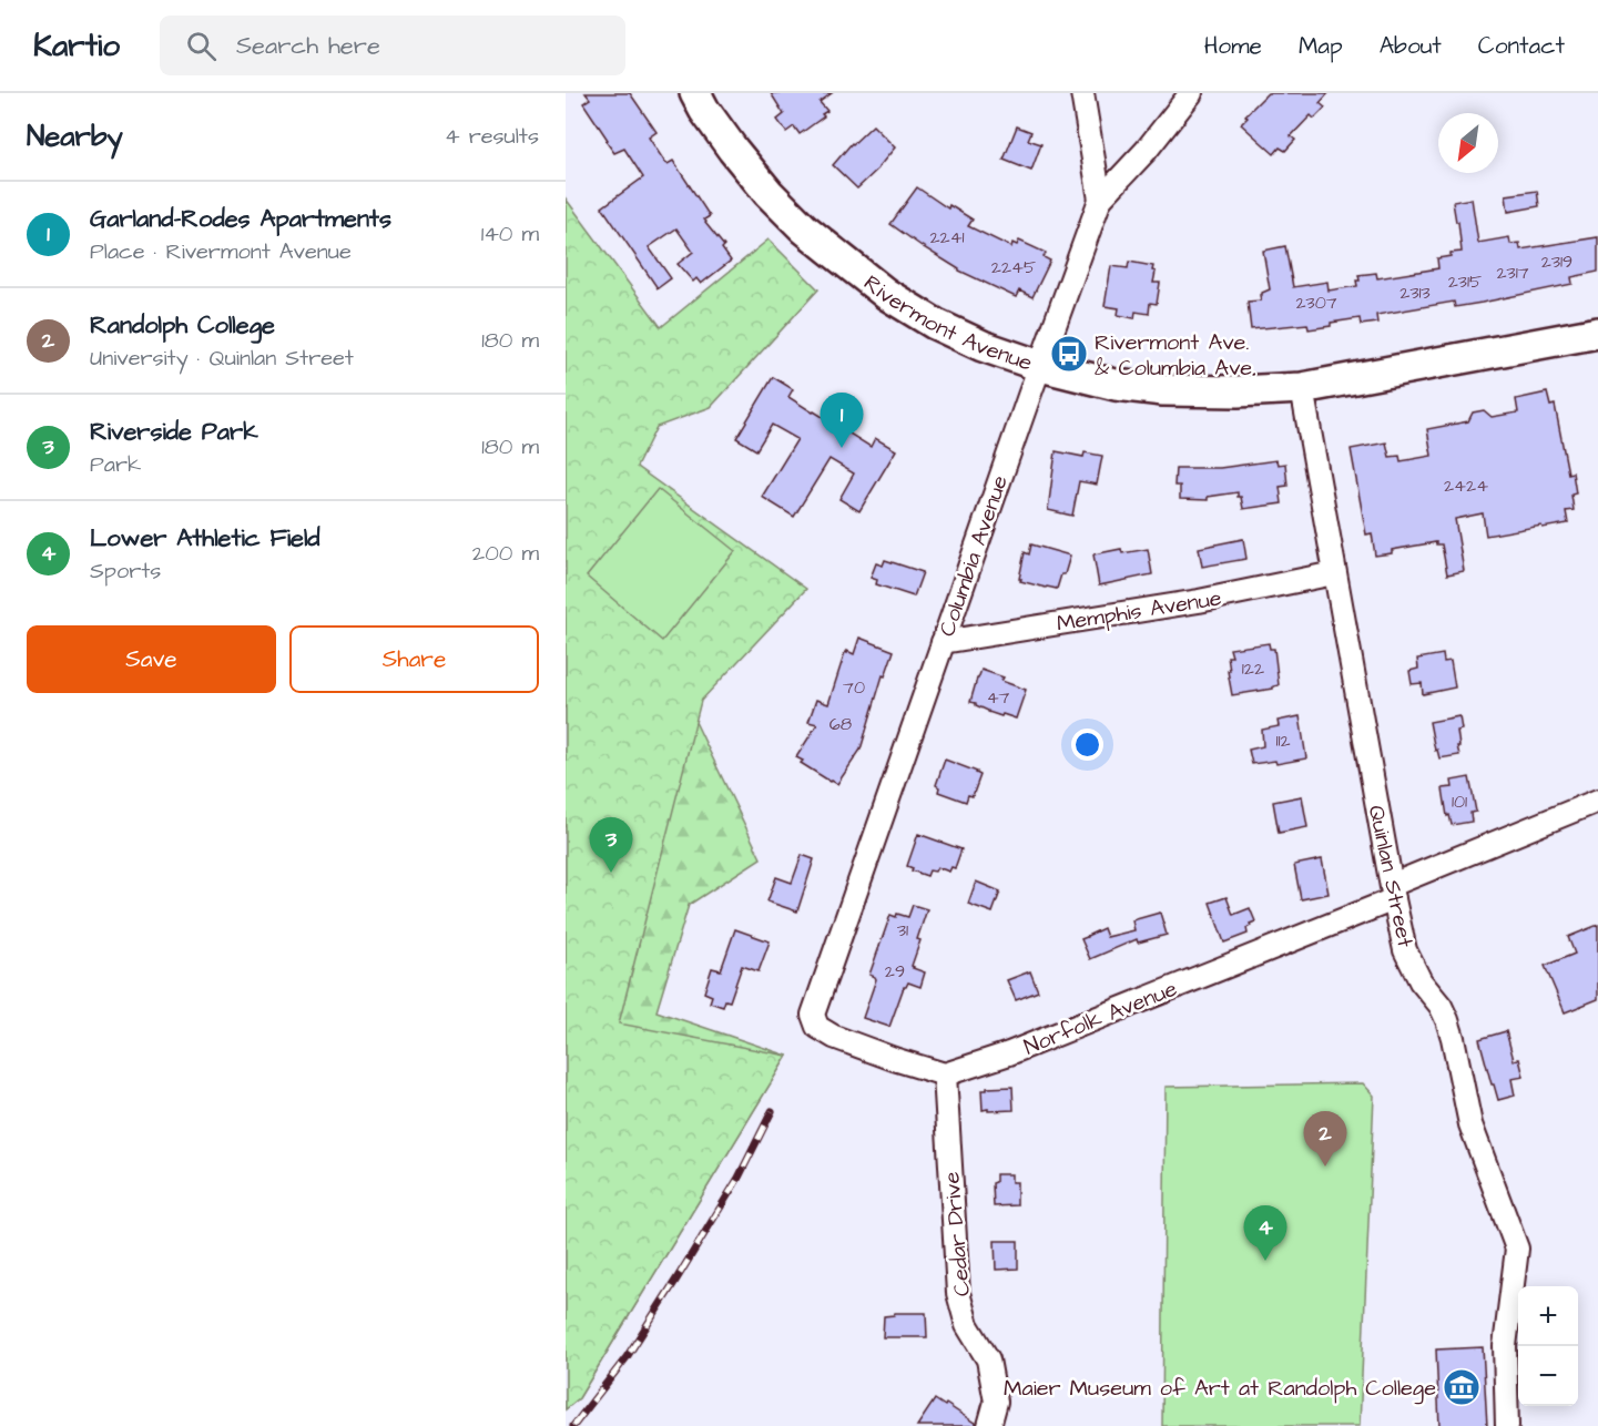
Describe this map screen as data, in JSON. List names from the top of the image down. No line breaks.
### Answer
{"streets":{"main road":["Rivermont Avenue"],"street":["Columbia Avenue","Memphis Avenue","Quinlan Street","Norfolk Avenue","Cedar Drive"]},"crossings":[["Rivermont Avenue","Columbia Avenue"],["Rivermont Avenue","Quinlan Street"],["Columbia Avenue","Memphis Avenue"],["Columbia Avenue","Norfolk Avenue"],["Columbia Avenue","Cedar Drive"],["Memphis Avenue","Quinlan Street"],["Quinlan Street","Norfolk Avenue"],["Norfolk Avenue","Cedar Drive"]],"places":{"bus stop":["Rivermont Ave. & Columbia Ave."],"museum":["Maier Museum of Art at Randolph College"]},"house_numbers":["2241","2319","2245","2317","2315","2313","2307","2424","122","70","47","68","112","101","31","29"],"north":"bottom left","page":{"header":"Kartio","search":"Search here","nav":["Home","Map","About","Contact"],"heading":["Nearby","4 results"],"list":[{"mark":"1","name":"Garland-Rodes Apartments","note":"Place · Rivermont Avenue","value":"140 m"},{"mark":"2","name":"Randolph College","note":"University · Quinlan Street","value":"180 m"},{"mark":"3","name":"Riverside Park","note":"Park","value":"180 m"},{"mark":"4","name":"Lower Athletic Field","note":"Sports","value":"200 m"}],"pins":["1","3","2","4"],"buttons":["Save","Share"],"map_buttons":["+","−"]}}
